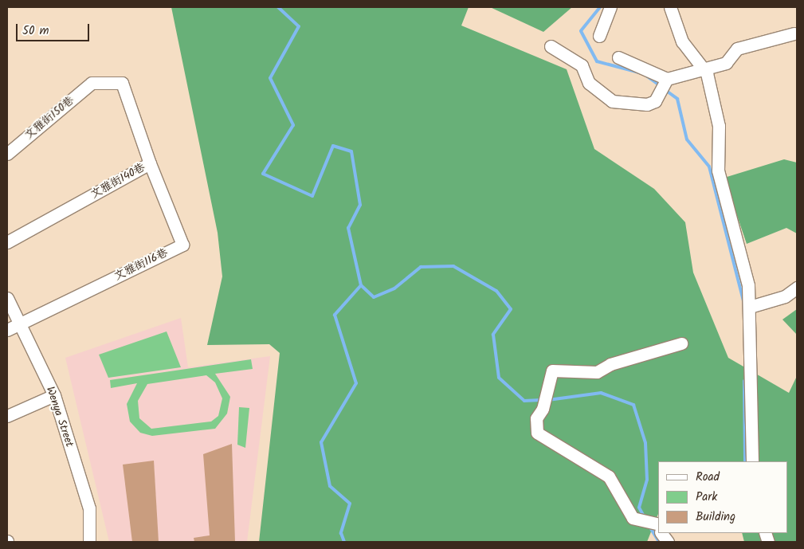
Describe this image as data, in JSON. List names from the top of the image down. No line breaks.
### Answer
{"streets":{"street":["文雅街150巷","文雅街140巷","文雅街116巷","Wenya Street"]},"crossings":[["文雅街150巷","文雅街140巷"],["文雅街140巷","文雅街116巷"],["文雅街116巷","Wenya Street"]],"legend":["Road","Park","Building"],"scale_bar":"50 m"}
